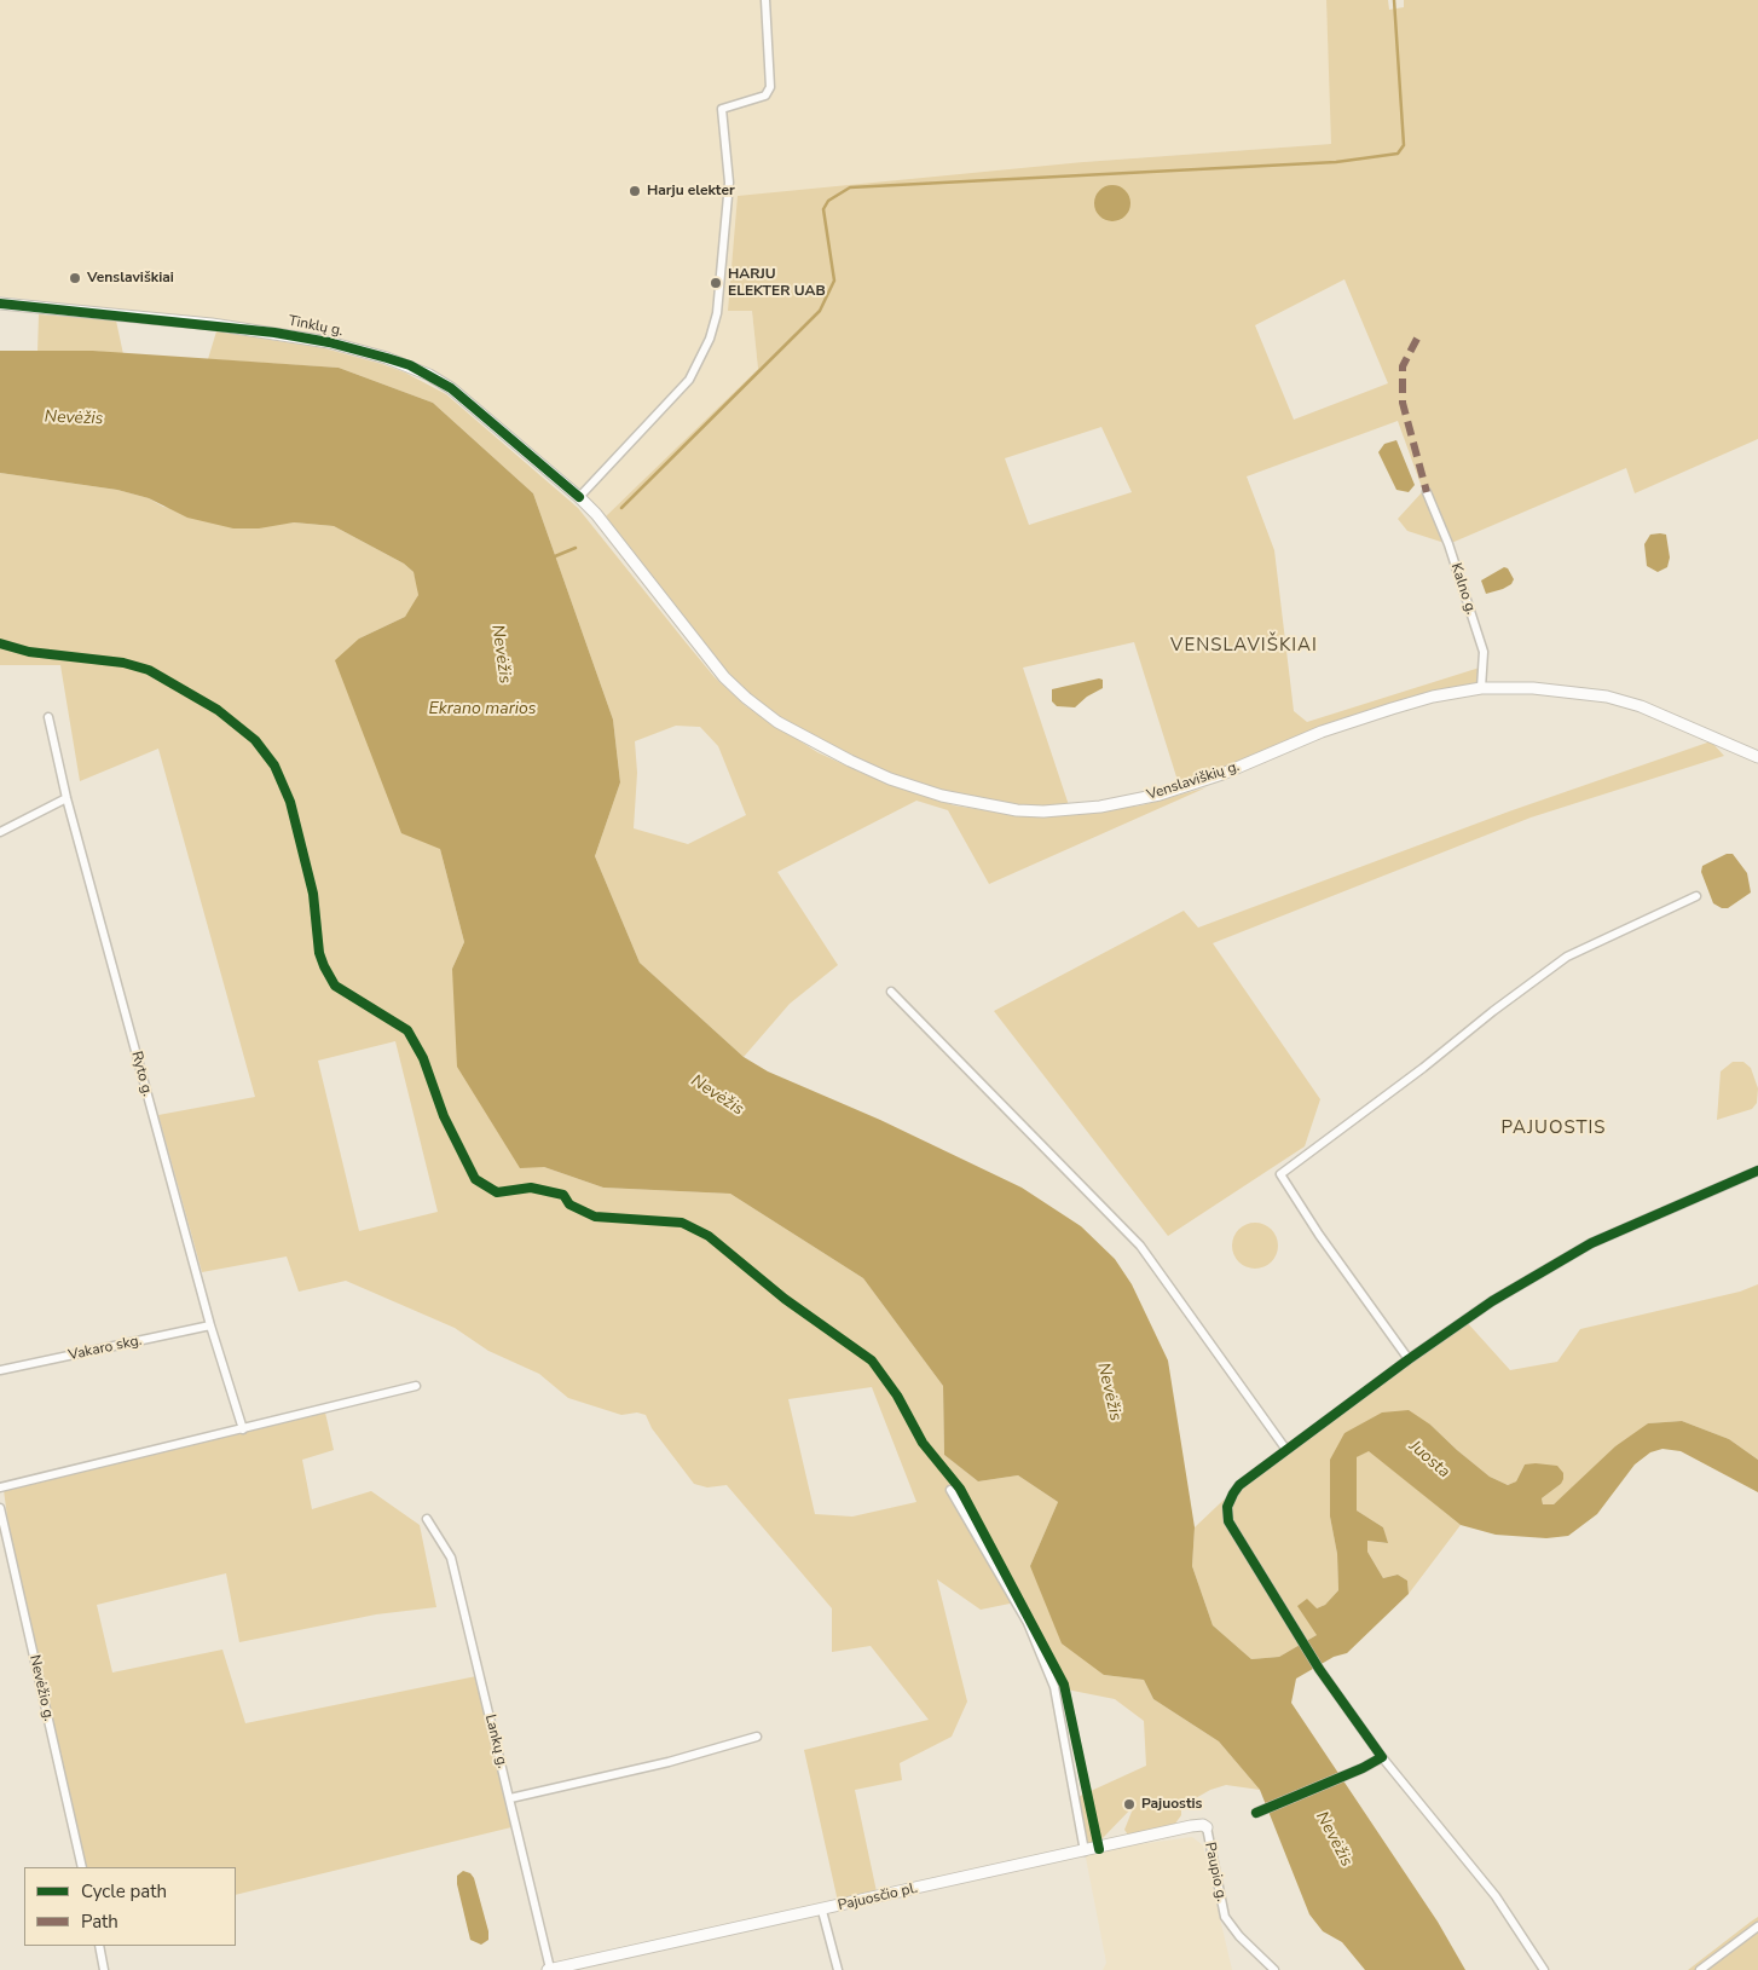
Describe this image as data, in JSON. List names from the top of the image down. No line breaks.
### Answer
{"streets":{"main road":["Tinklų g.","Venslaviškių g.","Pajuosčio pl."],"street":["Kalno g.","Ryto g.","Vakaro skg.","Nevėžio g.","Lankų g.","Paupio g."]},"crossings":[["Tinklų g.","Venslaviškių g."],["Kalno g.","Venslaviškių g."],["Ryto g.","Vakaro skg."],["Lankų g.","Pajuosčio pl."],["Paupio g.","Pajuosčio pl."]],"districts":["VENSLAVIŠKIAI","PAJUOSTIS"],"water":["Nevėžis","Ekrano marios","Juosta"],"places":["Harju elekter","Venslaviškiai","HARJU ELEKTER UAB","Pajuostis"],"legend":["Cycle path","Path"]}
